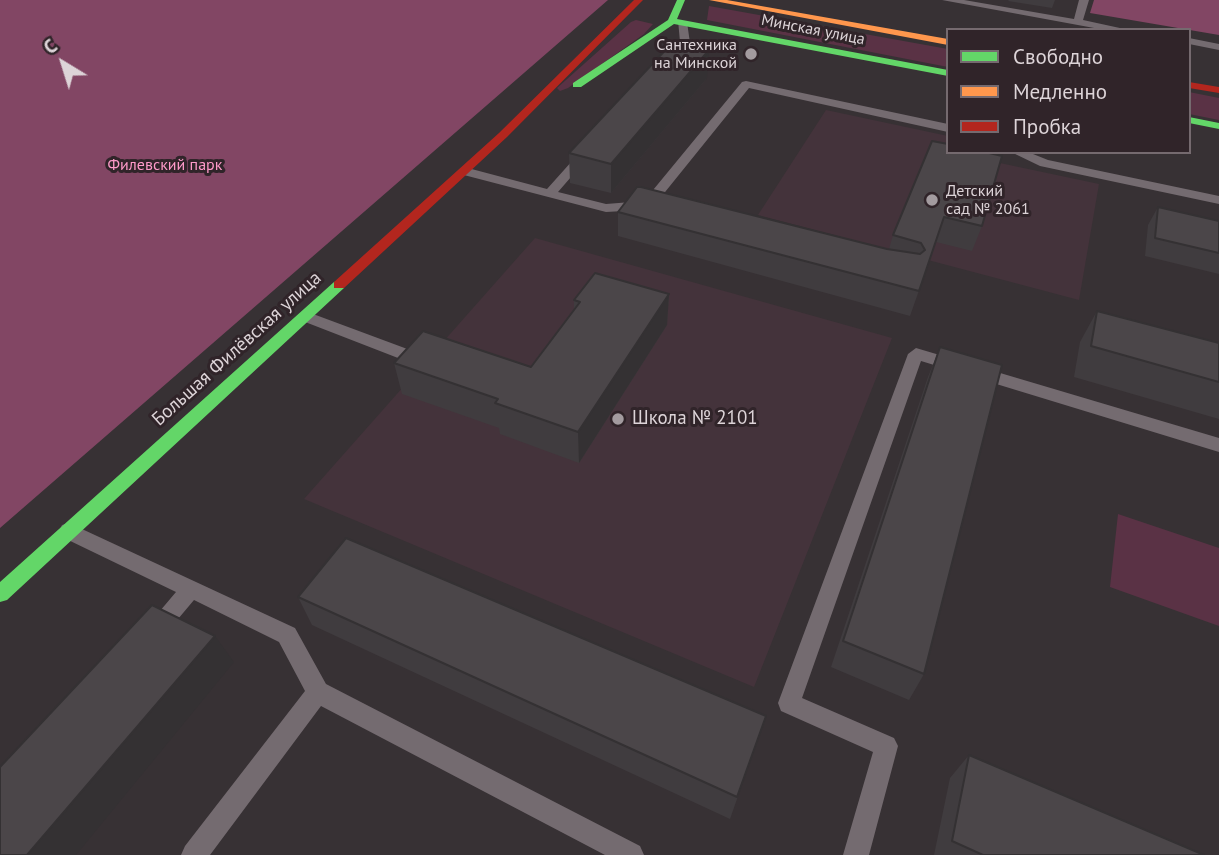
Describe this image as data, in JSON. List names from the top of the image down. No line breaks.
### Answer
{"streets":{"street":["Минская улица","Большая Филёвская улица"]},"crossings":[["Минская улица","Большая Филёвская улица"]],"parks":["Филевский парк"],"places":["Сантехника на Минской","Детский сад № 2061","Школа № 2101"],"legend":["Свободно","Медленно","Пробка"],"north":"top left"}
